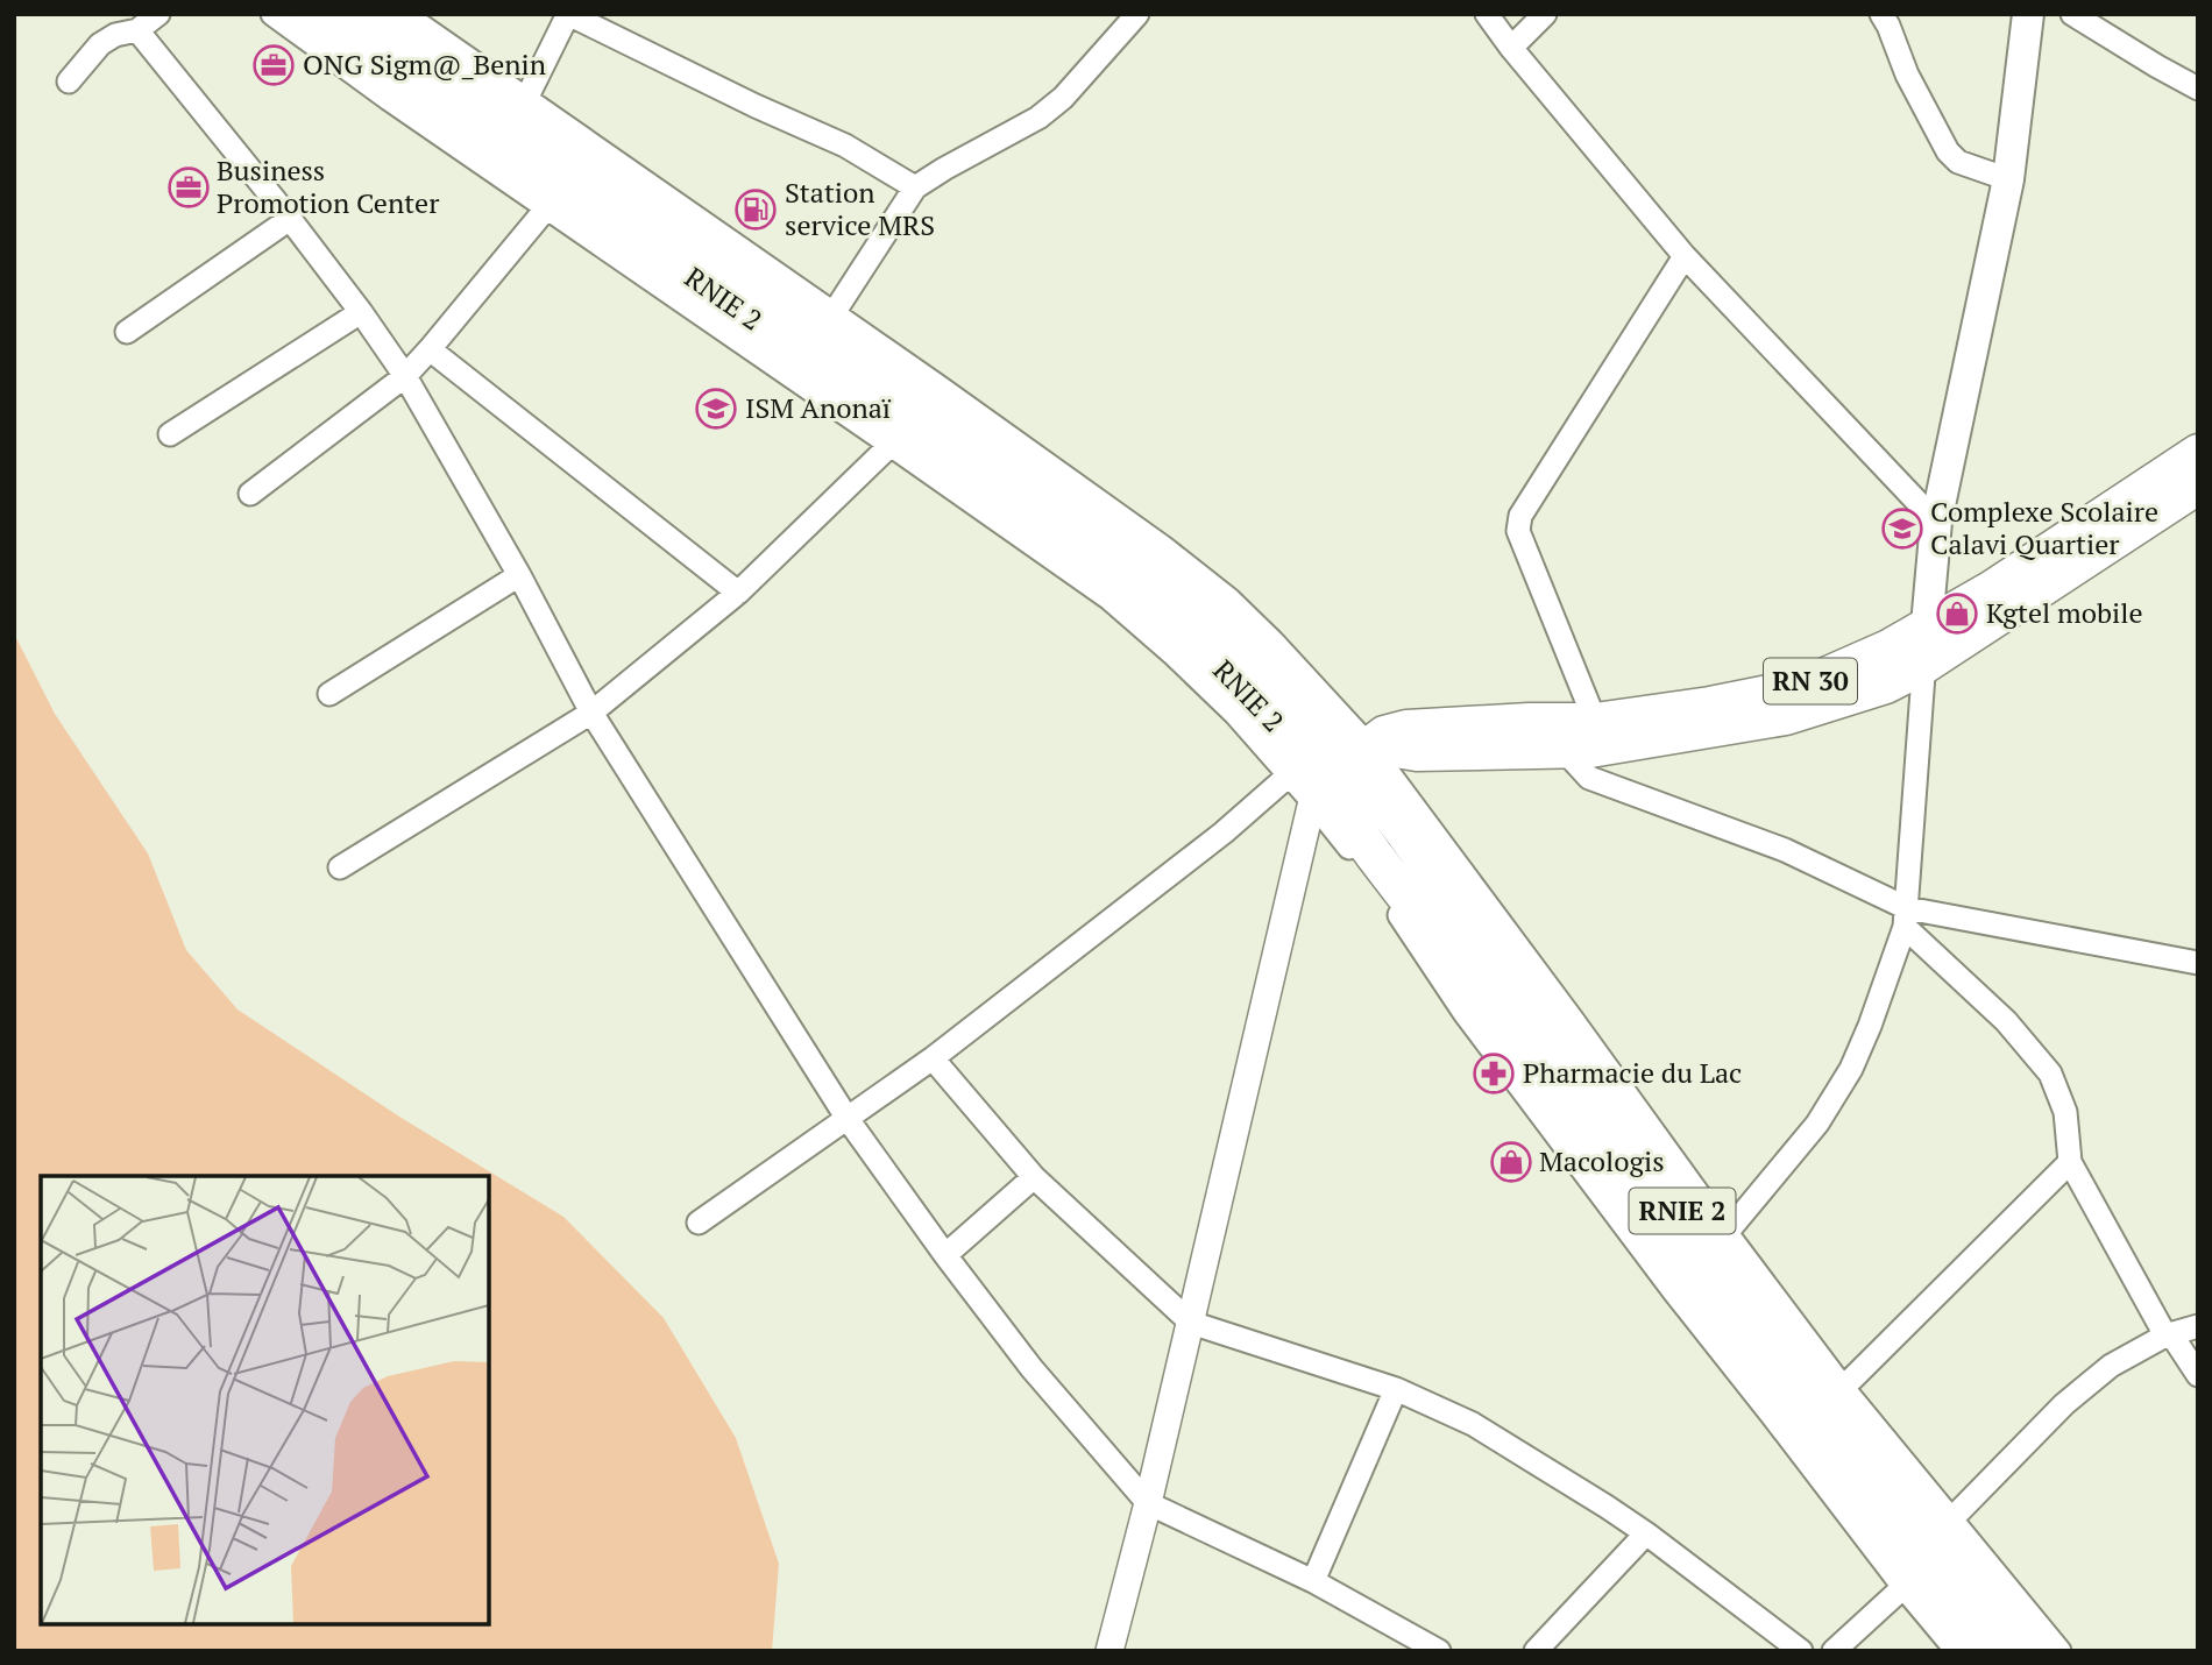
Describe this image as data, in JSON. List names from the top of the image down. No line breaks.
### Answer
{"streets":{"highway":["RNIE 2"],"main road":["RN 30"]},"crossings":[["RNIE 2","RN 30"]],"places":{"office":["ONG Sigm@_Benin","Business Promotion Center"],"fuel station":["Station service MRS"],"school or university":["ISM Anonaï","Complexe Scolaire Calavi Quartier"],"shop":["Kgtel mobile","Macologis"],"pharmacy":["Pharmacie du Lac"]}}
